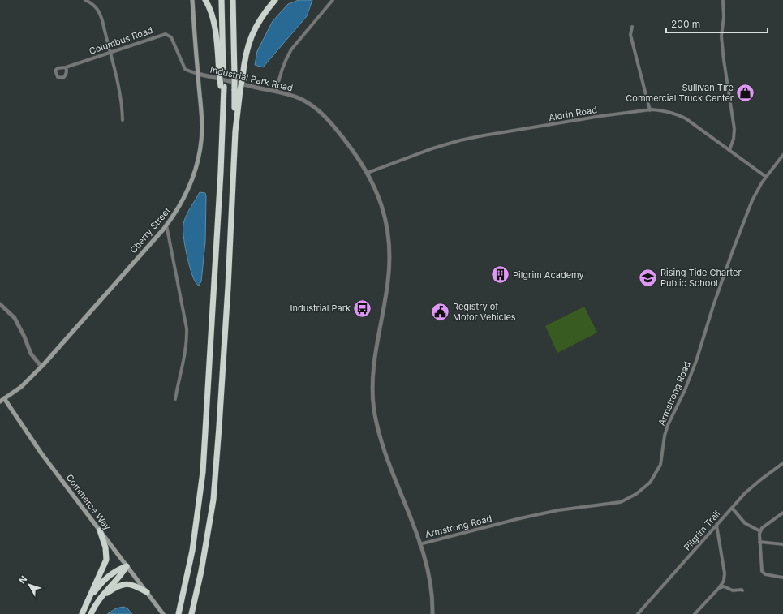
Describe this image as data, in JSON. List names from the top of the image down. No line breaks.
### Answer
{"streets":{"main road":["Cherry Street","Commerce Way"],"street":["Columbus Road","Industrial Park Road","Aldrin Road","Armstrong Road","Pilgrim Trail"]},"crossings":[["Columbus Road","Industrial Park Road"],["Columbus Road","Cherry Street"],["Industrial Park Road","Aldrin Road"],["Industrial Park Road","Cherry Street"],["Industrial Park Road","Armstrong Road"],["Aldrin Road","Armstrong Road"],["Cherry Street","Commerce Way"]],"places":{"shop":["Sullivan Tire Commercial Truck Center"],"building":["Pilgrim Academy"],"school or university":["Rising Tide Charter Public School"],"bus stop":["Industrial Park"],"public building":["Registry of Motor Vehicles"]},"scale_bar":"200 m","north":"top left"}
